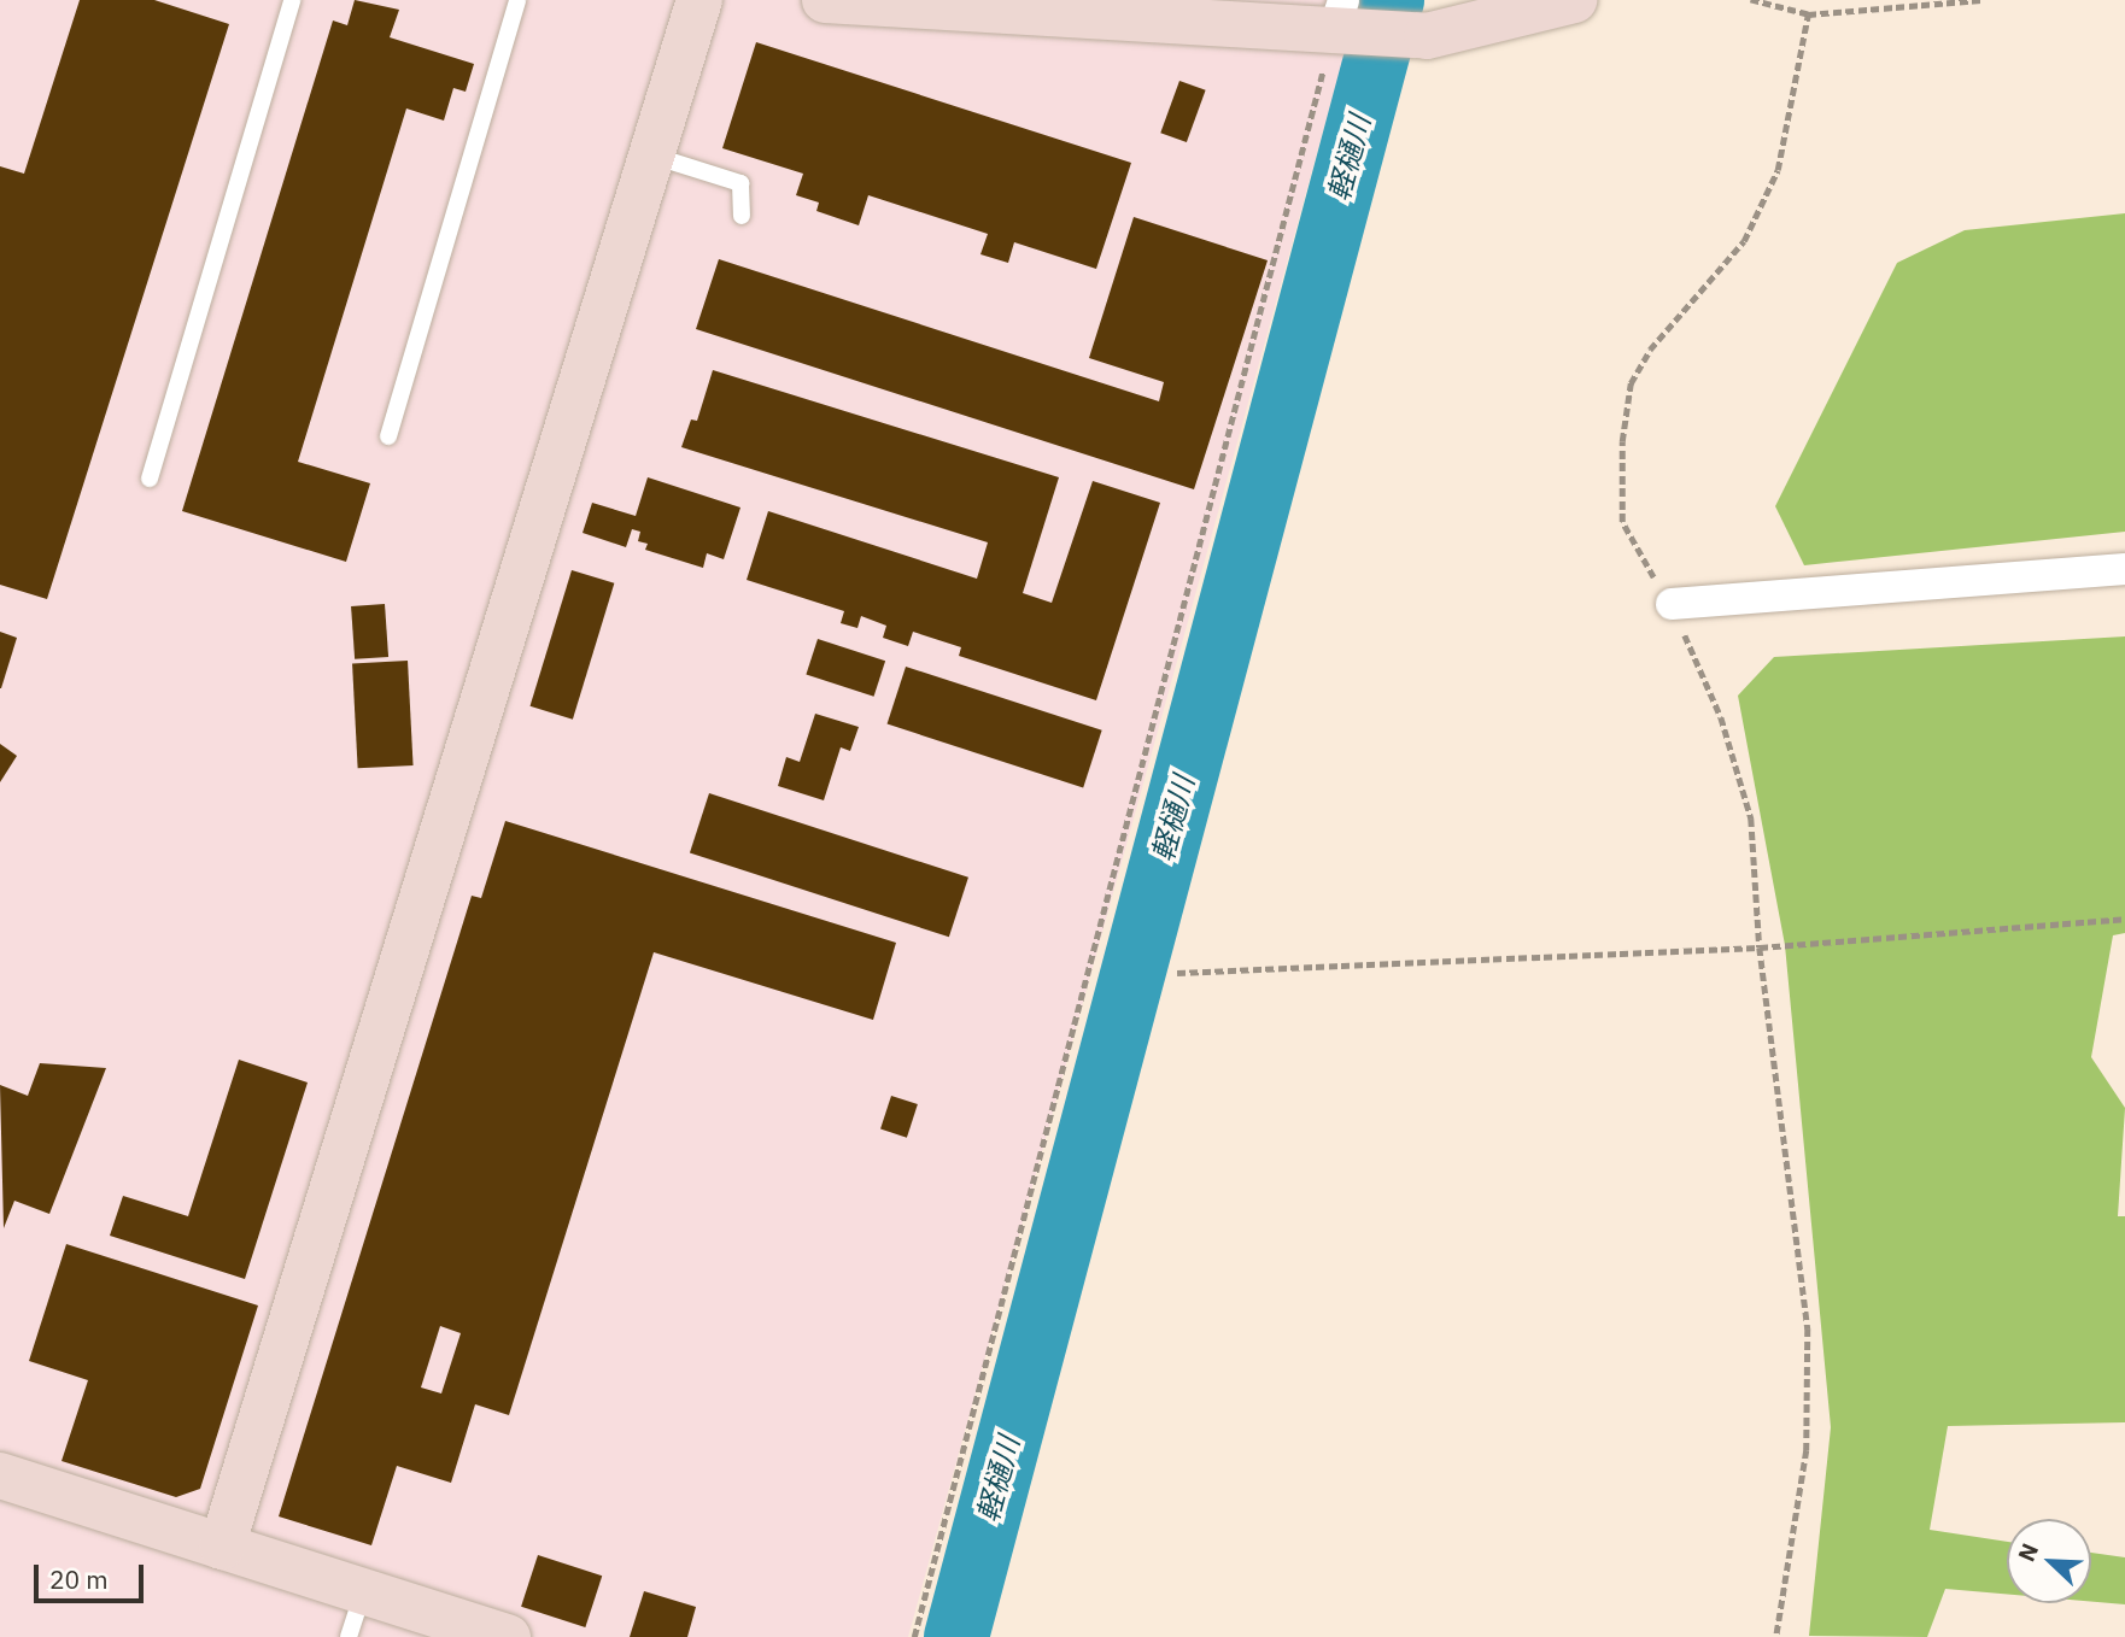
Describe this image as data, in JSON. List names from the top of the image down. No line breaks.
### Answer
{"water":["軽樋川"],"scale_bar":"20 m","north":"top left"}
